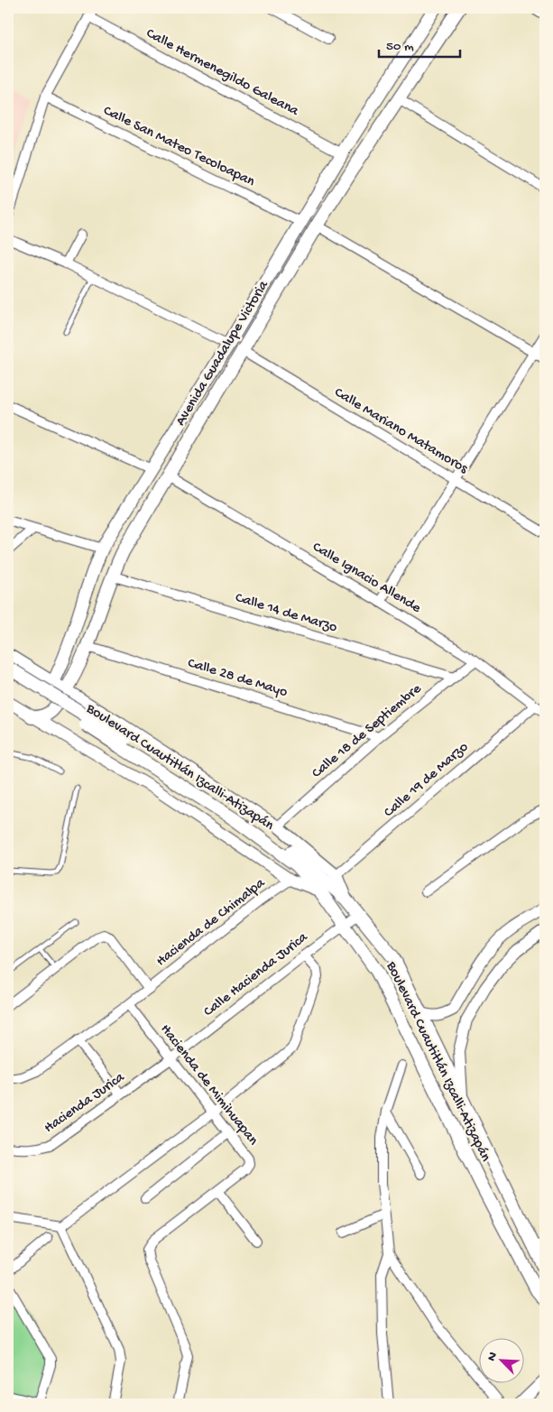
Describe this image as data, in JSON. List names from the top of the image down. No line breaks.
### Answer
{"streets":{"main road":["Avenida Guadalupe Victoria","Boulevard Cuautitlán Izcalli-Atizapán"],"street":["Calle Hermenegildo Galeana","Calle San Mateo Tecoloapan","Calle Mariano Matamoros","Calle Ignacio Allende","Calle 14 de Marzo","Calle 28 de Mayo","Calle 18 de Septiembre","Calle 19 de Marzo","Hacienda de Chimalpa","Calle Hacienda Jurica","Hacienda de Mimihuapan","Hacienda Jurica"]},"crossings":[["Calle Hermenegildo Galeana","Avenida Guadalupe Victoria"],["Calle San Mateo Tecoloapan","Avenida Guadalupe Victoria"],["Avenida Guadalupe Victoria","Calle Mariano Matamoros"],["Avenida Guadalupe Victoria","Calle Ignacio Allende"],["Avenida Guadalupe Victoria","Calle 14 de Marzo"],["Avenida Guadalupe Victoria","Calle 28 de Mayo"],["Calle Ignacio Allende","Calle 18 de Septiembre"],["Calle Ignacio Allende","Calle 19 de Marzo"],["Calle 14 de Marzo","Calle 18 de Septiembre"],["Calle 28 de Mayo","Calle 18 de Septiembre"],["Boulevard Cuautitlán Izcalli-Atizapán","Calle Hacienda Jurica"],["Hacienda de Chimalpa","Hacienda de Mimihuapan"],["Calle Hacienda Jurica","Hacienda de Mimihuapan"],["Calle Hacienda Jurica","Hacienda Jurica"],["Hacienda de Mimihuapan","Hacienda Jurica"]],"scale_bar":"50 m","north":"top left"}
